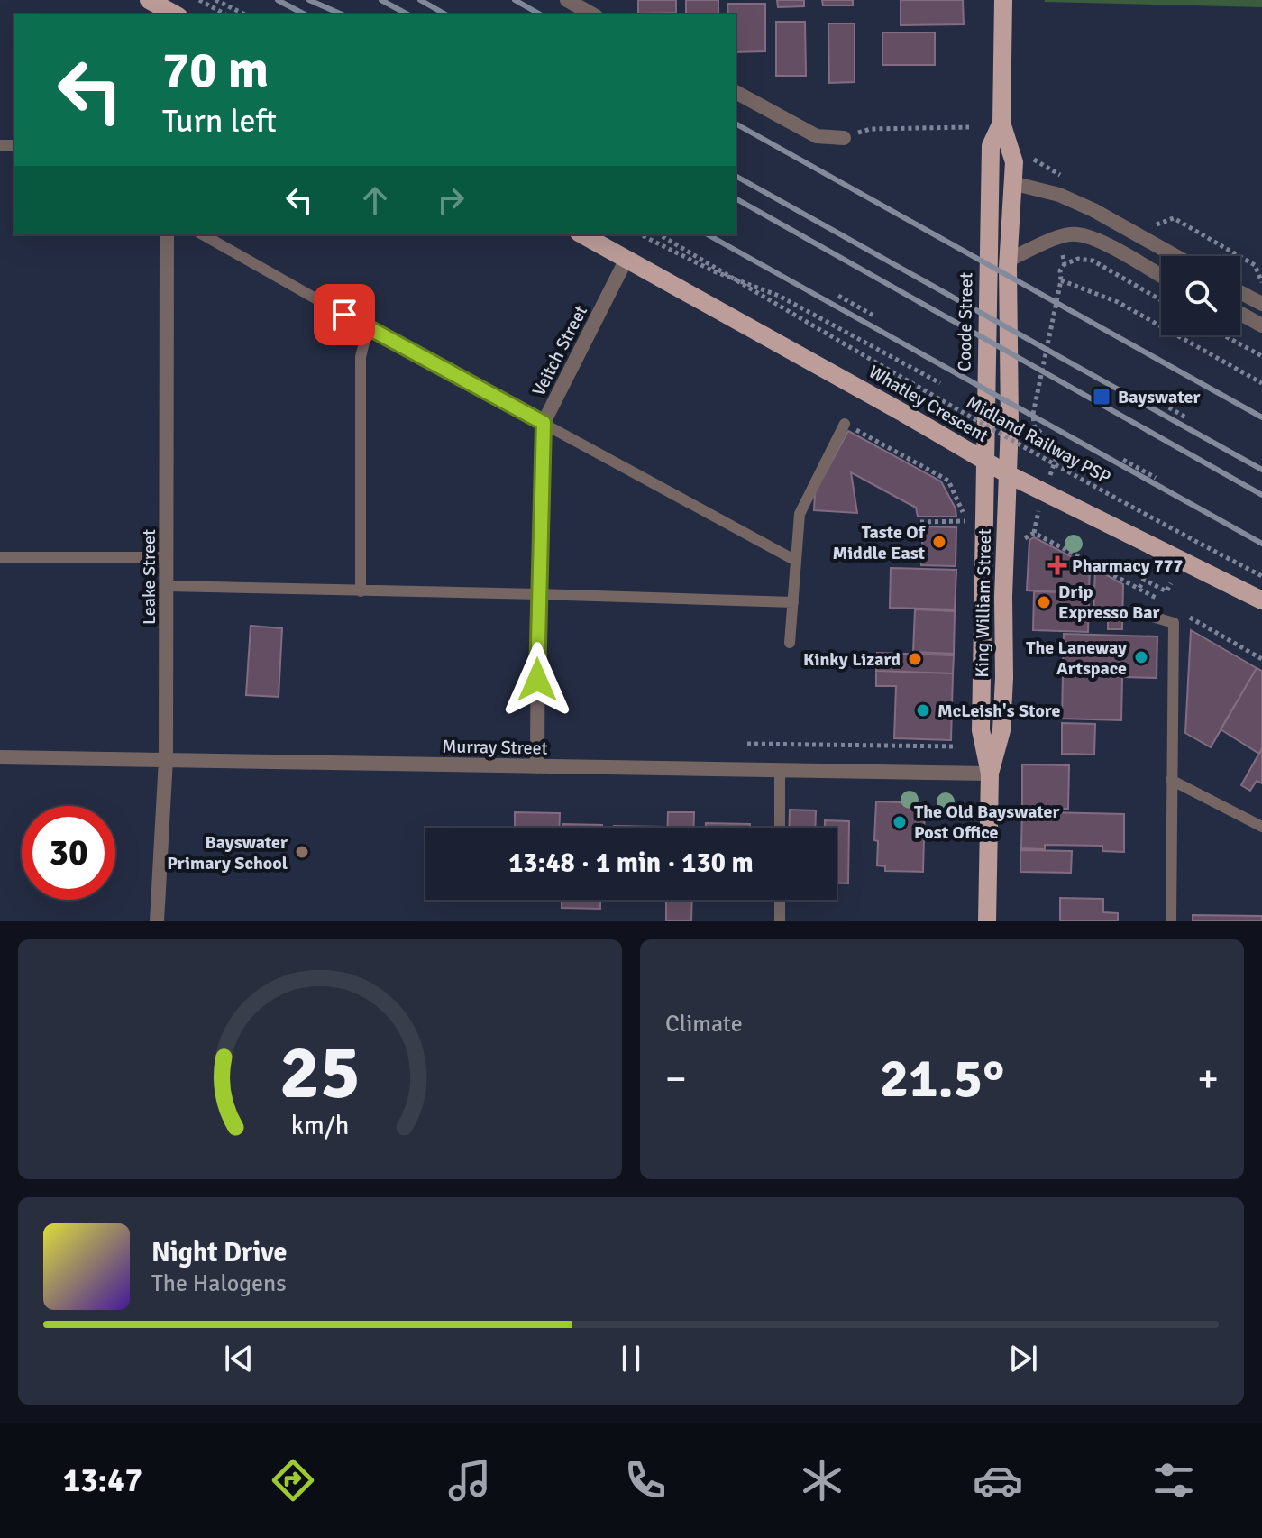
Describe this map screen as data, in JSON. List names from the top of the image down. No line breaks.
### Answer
{"streets":{"main road":["Coode Street","Whatley Crescent","King William Street"],"street":["Veitch Street","Leake Street","Murray Street"],"path":["Midland Railway PSP"]},"crossings":[["Coode Street","Whatley Crescent"],["Coode Street","King William Street"],["Veitch Street","Whatley Crescent"],["Veitch Street","Murray Street"],["Whatley Crescent","King William Street"],["Leake Street","Murray Street"],["King William Street","Murray Street"]],"places":{"transit":["Bayswater"],"other":["Taste Of Middle East","Drip Expresso Bar","The Laneway Artspace","Kinky Lizard","McLeish's Store","The Old Bayswater Post Office","Bayswater Primary School"],"health":["Pharmacy 777"]},"page":{"turn":["70 m","Turn left"],"limit":"30","trip":"13:48 · 1 min · 130 m","tile":"Climate","heat":["−","21.5°","+"],"song":["Night Drive","The Halogens"],"tabs":"13:47","gauge":["25","km/h"]}}
